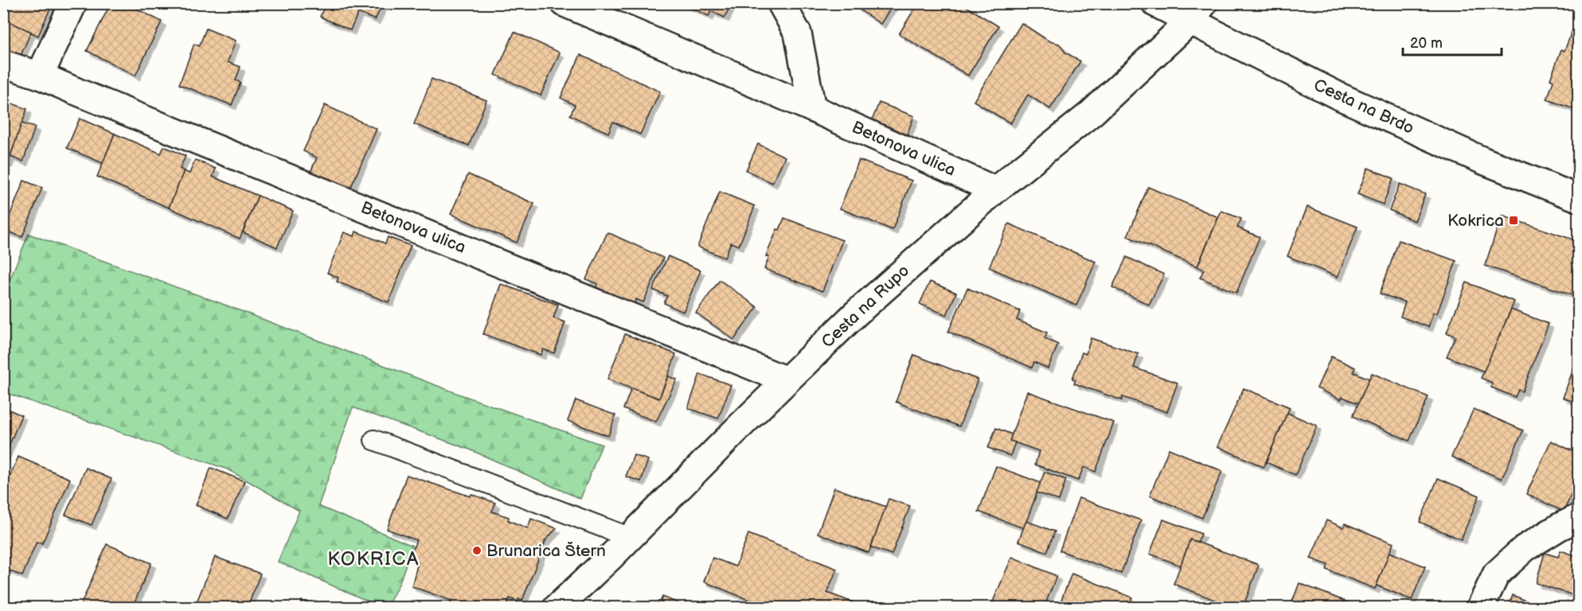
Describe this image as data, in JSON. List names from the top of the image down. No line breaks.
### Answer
{"streets":{"street":["Cesta na Brdo","Betonova ulica","Cesta na Rupo"]},"crossings":[["Cesta na Brdo","Cesta na Rupo"],["Betonova ulica","Cesta na Rupo"]],"districts":["KOKRICA"],"places":{"transit":["Kokrica"],"other":["Brunarica Štern"]},"scale_bar":"20 m"}
